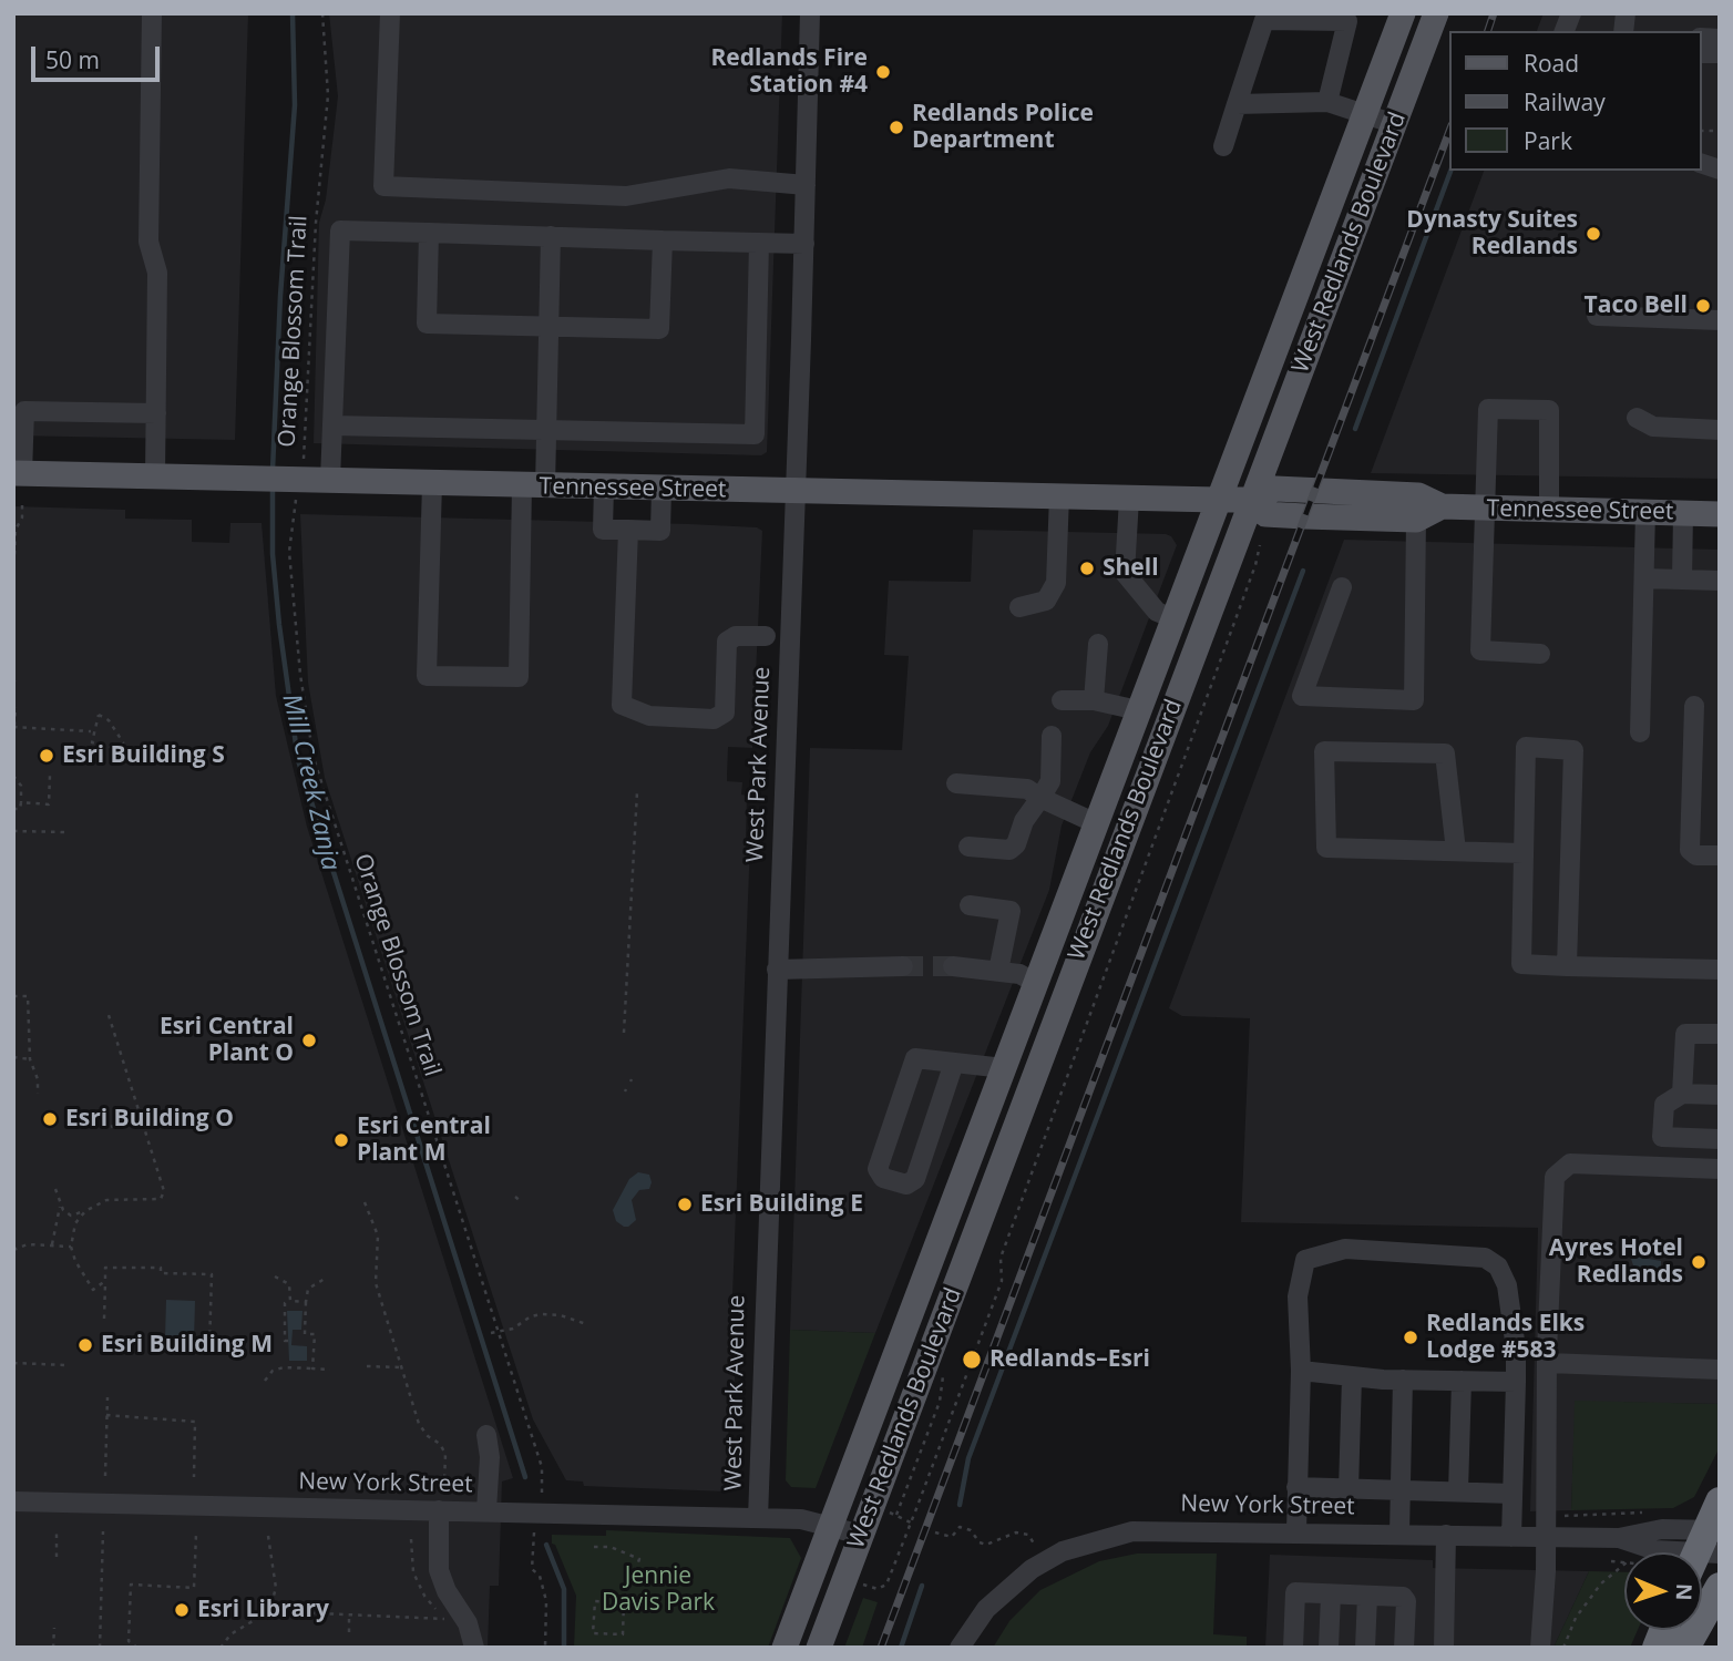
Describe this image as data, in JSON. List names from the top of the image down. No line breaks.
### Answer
{"streets":{"main road":["West Redlands Boulevard","Tennessee Street"],"street":["West Park Avenue","New York Street"],"path":["Orange Blossom Trail"]},"crossings":[["West Redlands Boulevard","Tennessee Street"],["West Redlands Boulevard","New York Street"],["Orange Blossom Trail","Tennessee Street"],["Tennessee Street","West Park Avenue"],["West Park Avenue","New York Street"]],"water":["Mill Creek Zanja"],"parks":["Jennie Davis Park"],"places":["Redlands Fire Station #4","Redlands Police Department","Dynasty Suites Redlands","Taco Bell","Shell","Esri Building S","Esri Central Plant O","Esri Building O","Esri Central Plant M","Esri Building E","Ayres Hotel Redlands","Redlands Elks Lodge #583","Esri Building M","Redlands–Esri","Esri Library"],"legend":["Road","Railway","Park"],"scale_bar":"50 m","north":"right"}
